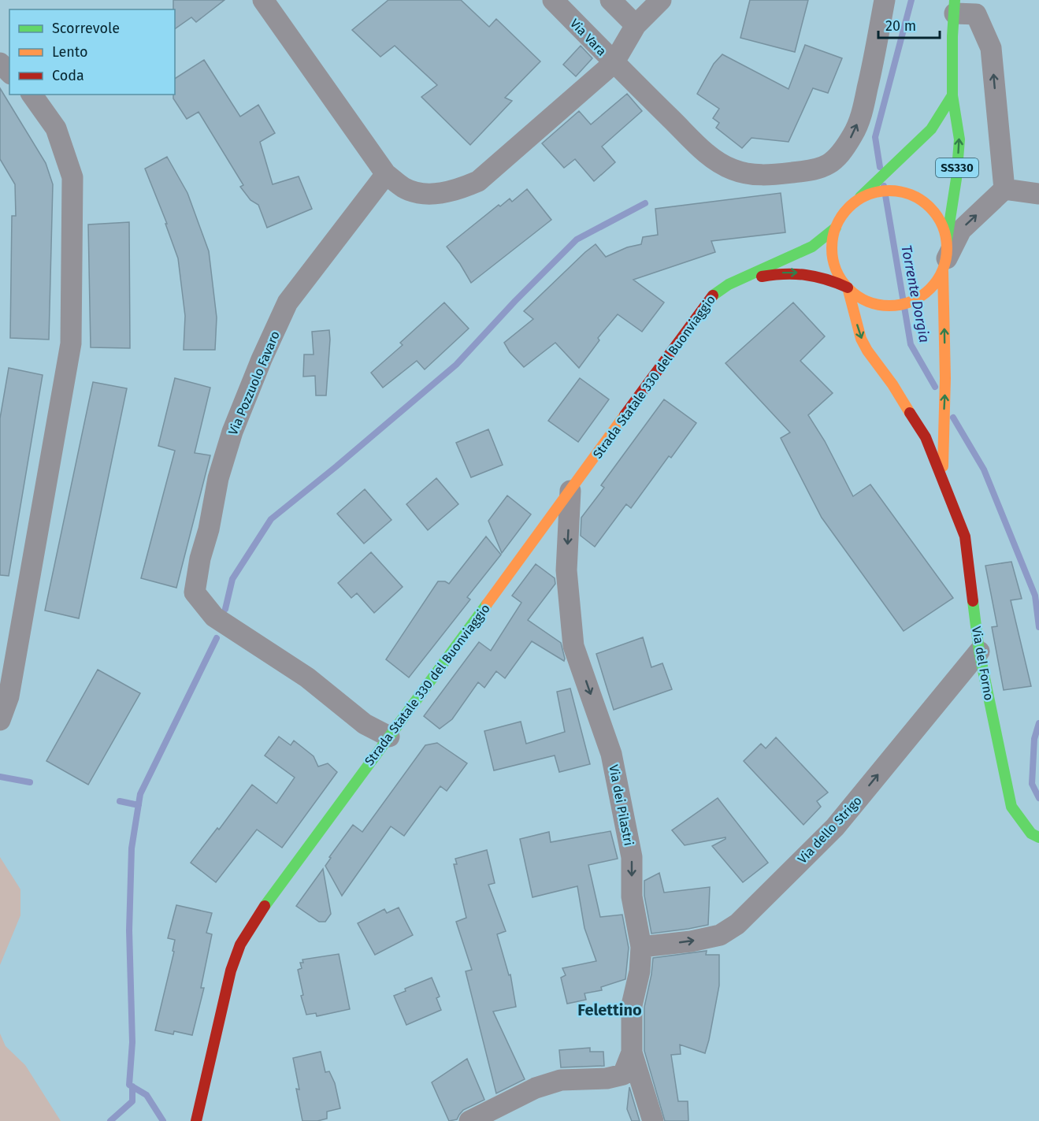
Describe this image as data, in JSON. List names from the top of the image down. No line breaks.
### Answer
{"streets":{"main road":["SS330","Strada Statale 330 del Buonviaggio","Via del Forno"],"street":["Via Vara","Via Pozzuolo Favaro","Via dei Pilastri","Via dello Strigo"]},"crossings":[["SS330","Strada Statale 330 del Buonviaggio"],["SS330","Via del Forno"],["Strada Statale 330 del Buonviaggio","Via Pozzuolo Favaro"],["Strada Statale 330 del Buonviaggio","Via dei Pilastri"],["Via del Forno","Via dello Strigo"],["Via dei Pilastri","Via dello Strigo"]],"one_way":["Via dei Pilastri","Via dello Strigo"],"districts":["Felettino"],"water":["Torrente Dorgia"],"legend":["Scorrevole","Lento","Coda"],"scale_bar":"20 m"}
